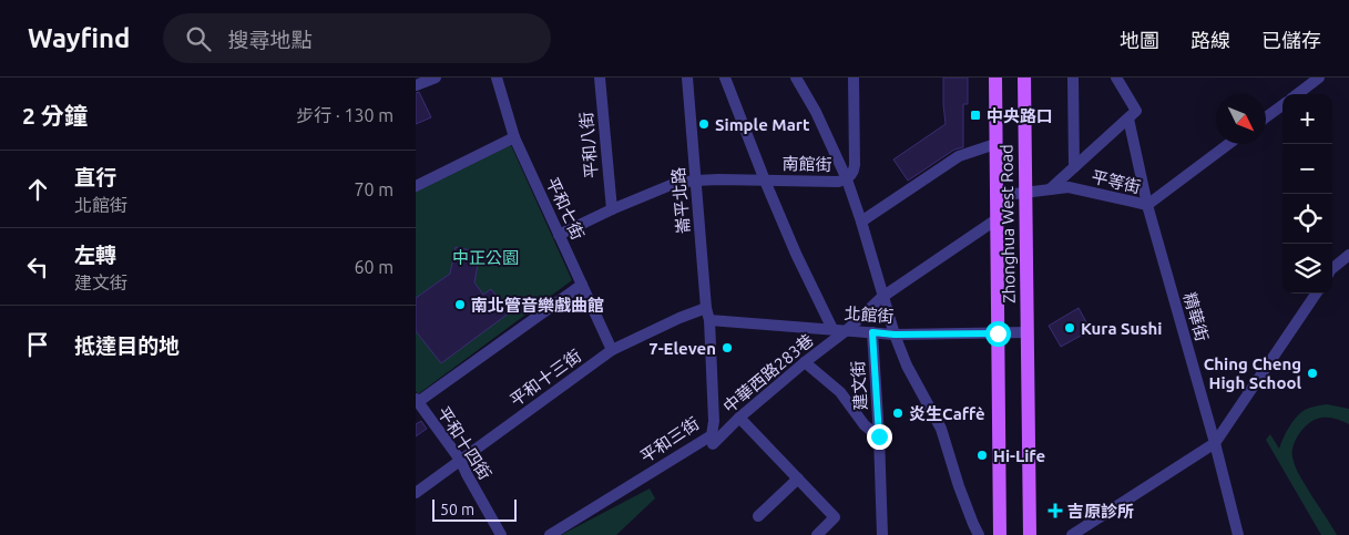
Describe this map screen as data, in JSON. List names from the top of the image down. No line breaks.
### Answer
{"streets":{"main road":["Zhonghua West Road"],"street":["平和八街","南館街","平等街","崙平北路","平和七街","北館街","精華街","中華西路283巷","平和十三街","建文街","平和三街","平和十四街"]},"crossings":[["平和八街","南館街"],["南館街","崙平北路"],["南館街","平和七街"],["平等街","Zhonghua West Road"],["平等街","精華街"],["崙平北路","北館街"],["崙平北路","平和十三街"],["崙平北路","平和三街"],["平和七街","平和十三街"],["Zhonghua West Road","北館街"],["北館街","中華西路283巷"],["北館街","平和十三街"],["北館街","建文街"],["北館街","平和三街"],["中華西路283巷","平和三街"],["平和十三街","平和三街"],["平和十三街","平和十四街"]],"parks":["中正公園"],"places":{"transit":["中央路口"],"other":["Simple Mart","南北管音樂戲曲館","Kura Sushi","7-Eleven","Ching Cheng High School","炎生Caffè","Hi-Life"],"health":["吉原診所"]},"scale_bar":"50 m","north":"bottom right","page":{"header":"Wayfind","search":"搜尋地點","nav":["地圖","路線","已儲存"],"heading":["2 分鐘","步行 · 130 m"],"map_buttons":["+","−"],"list":[["直行","北館街","70 m"],["左轉","建文街","60 m"],"抵達目的地"],"scale":"50 m"}}
